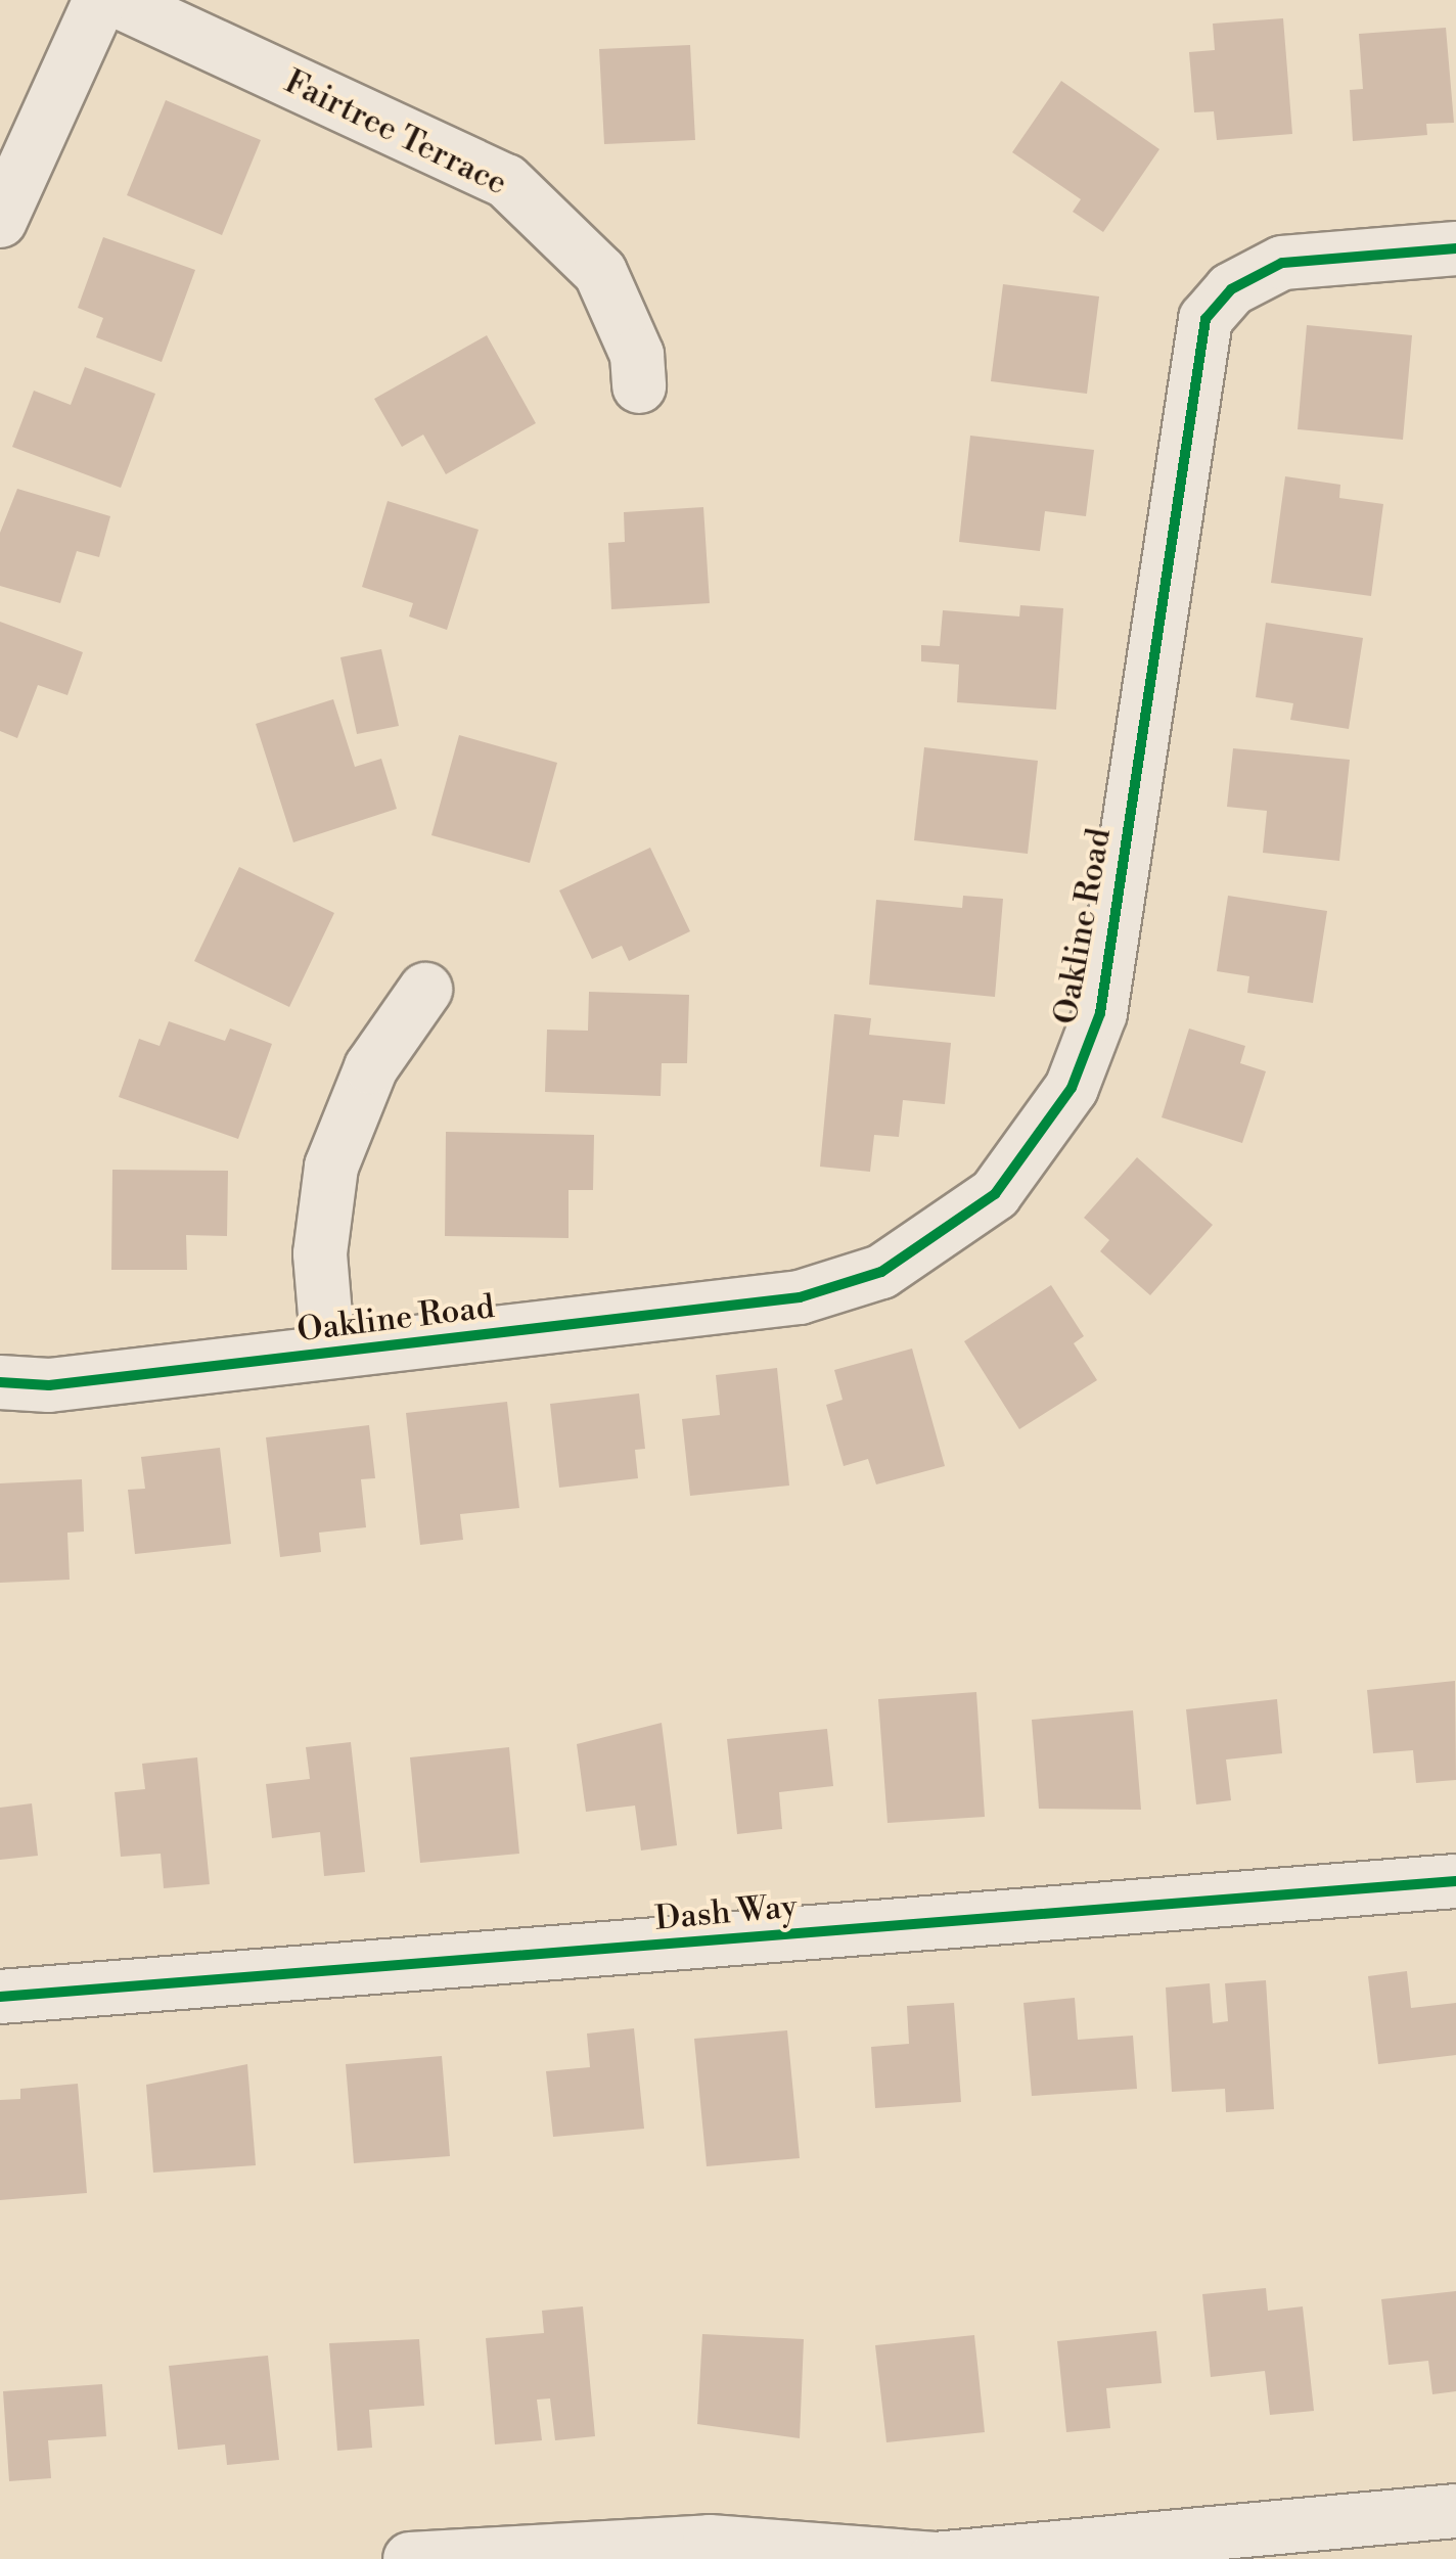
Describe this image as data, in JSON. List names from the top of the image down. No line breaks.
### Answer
{"streets":{"street":["Fairtree Terrace","Oakline Road","Dash Way"]}}
